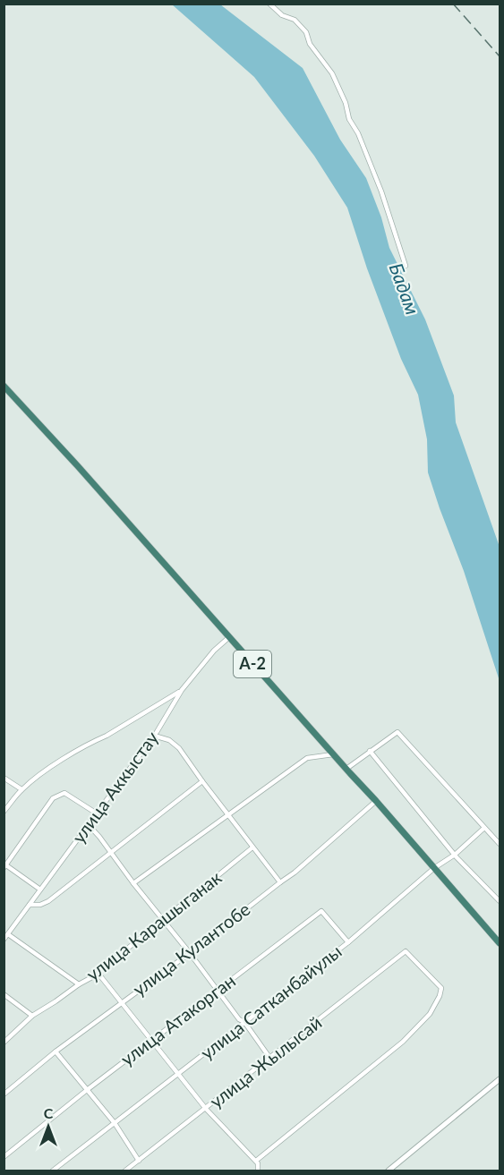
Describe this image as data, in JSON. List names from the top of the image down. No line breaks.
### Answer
{"streets":{"highway":["A-2"],"street":["улица Аккыстау","улица Карашыганак","улица Кулантобе","улица Сатканбайулы","улица Атакорган","улица Жылысай"]},"crossings":[["A-2","улица Аккыстау"],["A-2","улица Кулантобе"],["A-2","улица Сатканбайулы"],["улица Сатканбайулы","улица Атакорган"]],"water":["Бадам"],"north":"top"}
